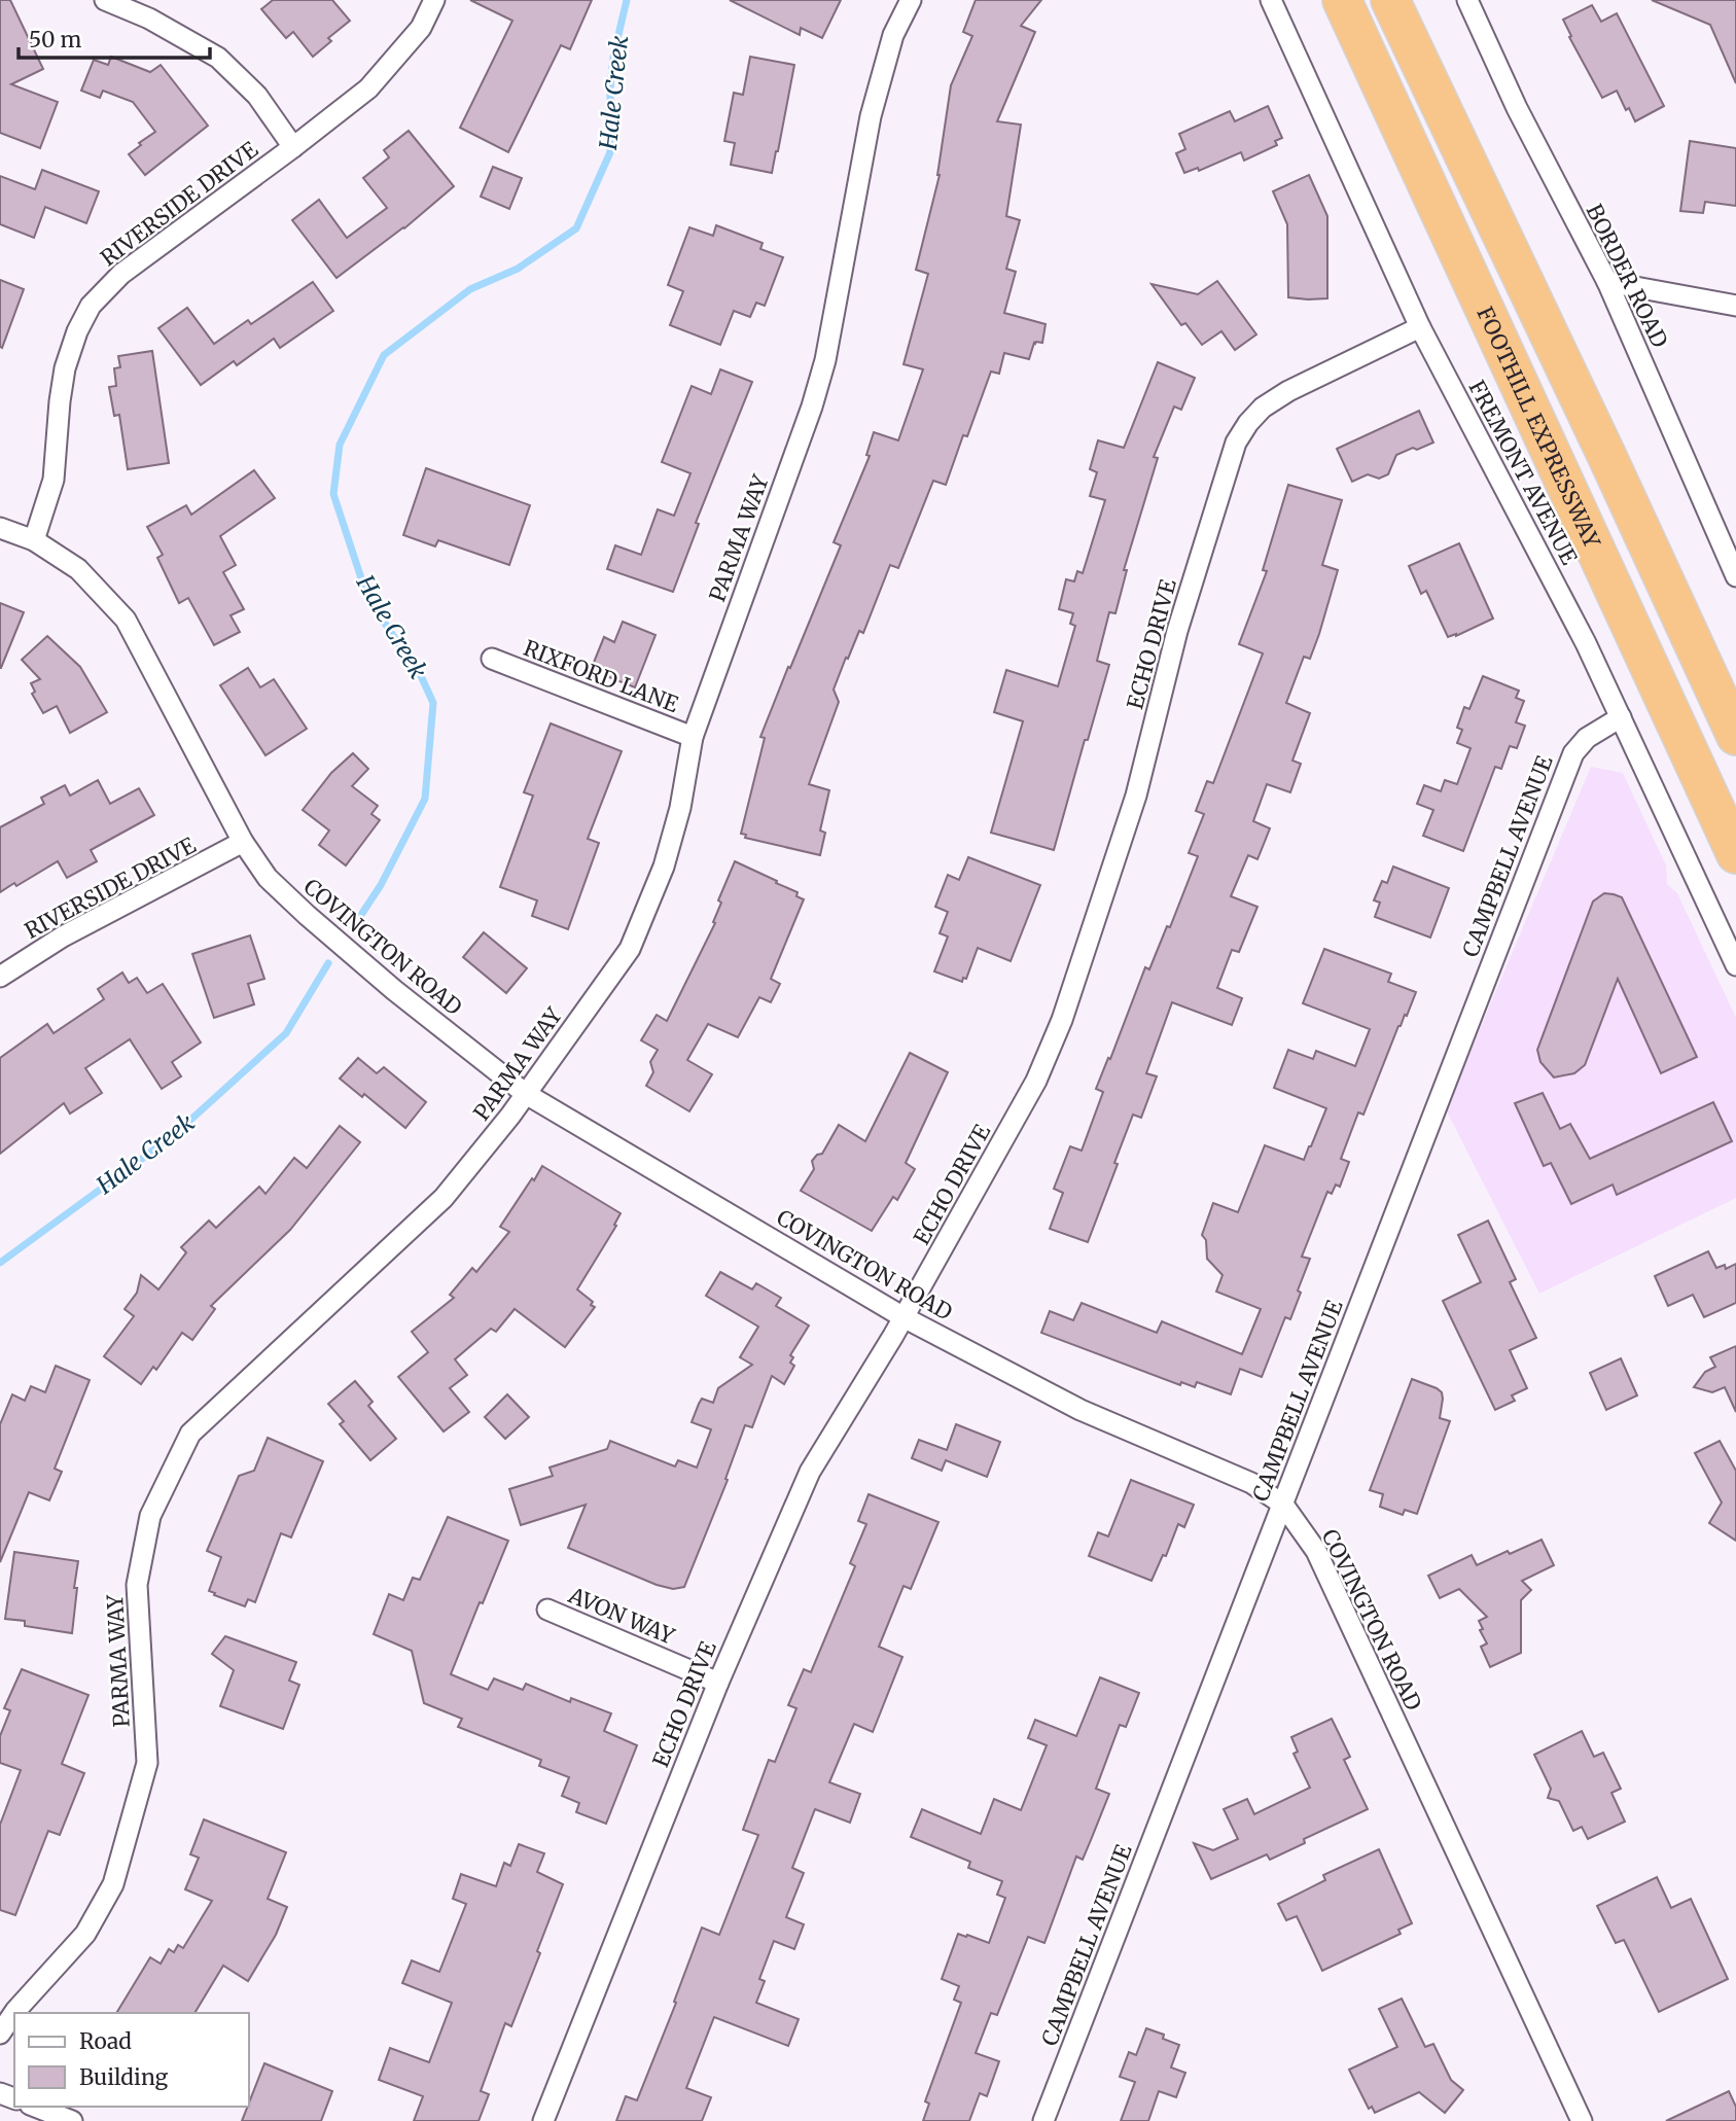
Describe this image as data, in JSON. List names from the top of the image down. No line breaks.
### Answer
{"streets":{"highway":["FOOTHILL EXPRESSWAY"],"street":["RIVERSIDE DRIVE","BORDER ROAD","FREMONT AVENUE","PARMA WAY","ECHO DRIVE","RIXFORD LANE","CAMPBELL AVENUE","COVINGTON ROAD","AVON WAY"]},"crossings":[["RIVERSIDE DRIVE","COVINGTON ROAD"],["FREMONT AVENUE","ECHO DRIVE"],["FREMONT AVENUE","CAMPBELL AVENUE"],["PARMA WAY","RIXFORD LANE"],["PARMA WAY","COVINGTON ROAD"],["ECHO DRIVE","COVINGTON ROAD"],["ECHO DRIVE","AVON WAY"],["CAMPBELL AVENUE","COVINGTON ROAD"]],"water":["Hale Creek"],"legend":["Road","Building"],"scale_bar":"50 m"}
